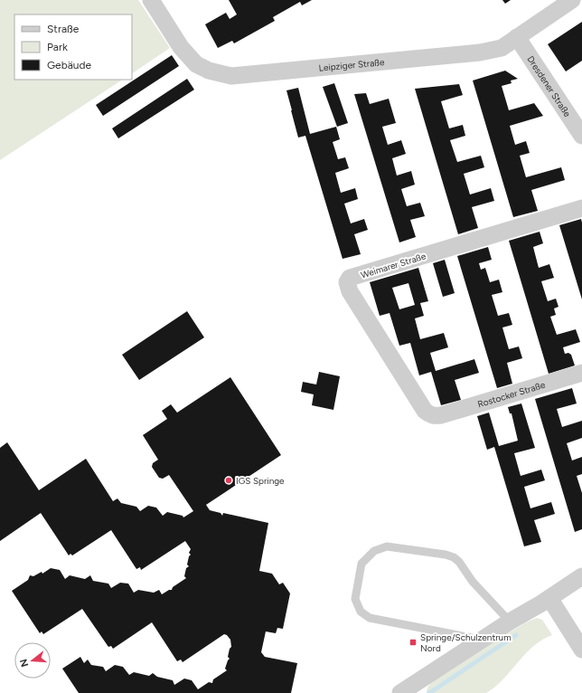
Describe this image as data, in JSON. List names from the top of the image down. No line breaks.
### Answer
{"streets":{"street":["Leipziger Straße","Dresdener Straße","Weimarer Straße","Rostocker Straße"]},"crossings":[["Leipziger Straße","Dresdener Straße"],["Weimarer Straße","Rostocker Straße"]],"places":{"other":["IGS Springe"],"transit":["Springe/Schulzentrum Nord"]},"legend":["Straße","Park","Gebäude"],"north":"left"}
